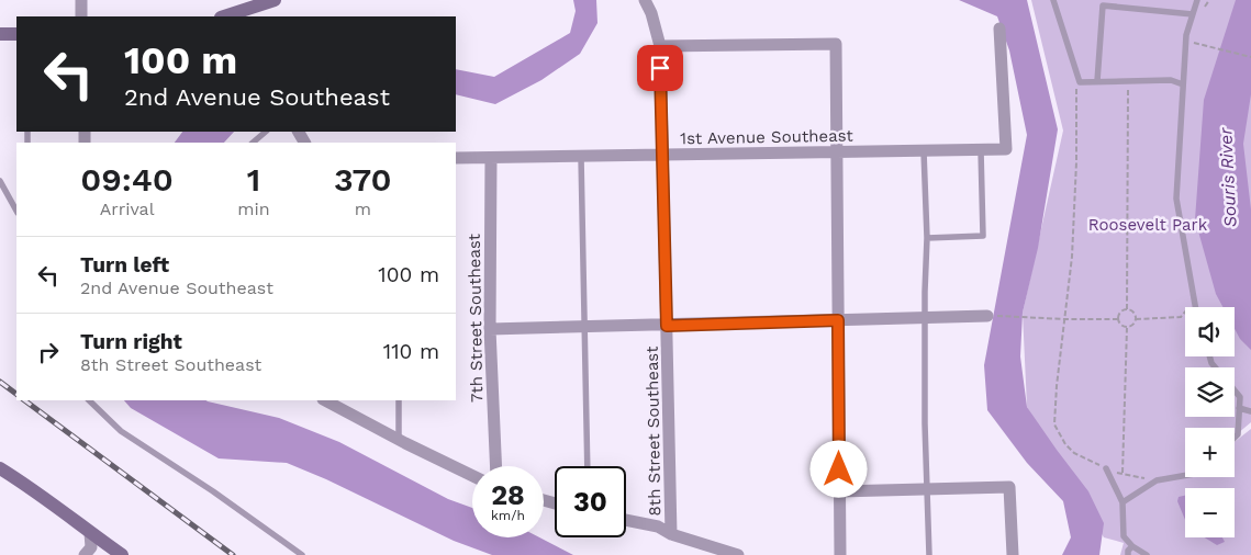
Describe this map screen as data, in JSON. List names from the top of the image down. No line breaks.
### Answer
{"streets":{"street":["1st Avenue Southeast","7th Street Southeast","8th Street Southeast"]},"crossings":[["1st Avenue Southeast","7th Street Southeast"],["1st Avenue Southeast","8th Street Southeast"]],"water":["Souris River"],"parks":["Roosevelt Park"],"page":{"turn":["100 m","2nd Avenue Southeast"],"eta":["09:40","Arrival","1","min","370","m"],"list":[{"name":"Turn left","note":"2nd Avenue Southeast","value":"100 m"},{"name":"Turn right","note":"8th Street Southeast","value":"110 m"}],"map_buttons":["+","−"],"speed":"28 km/h","limit":"30"}}
